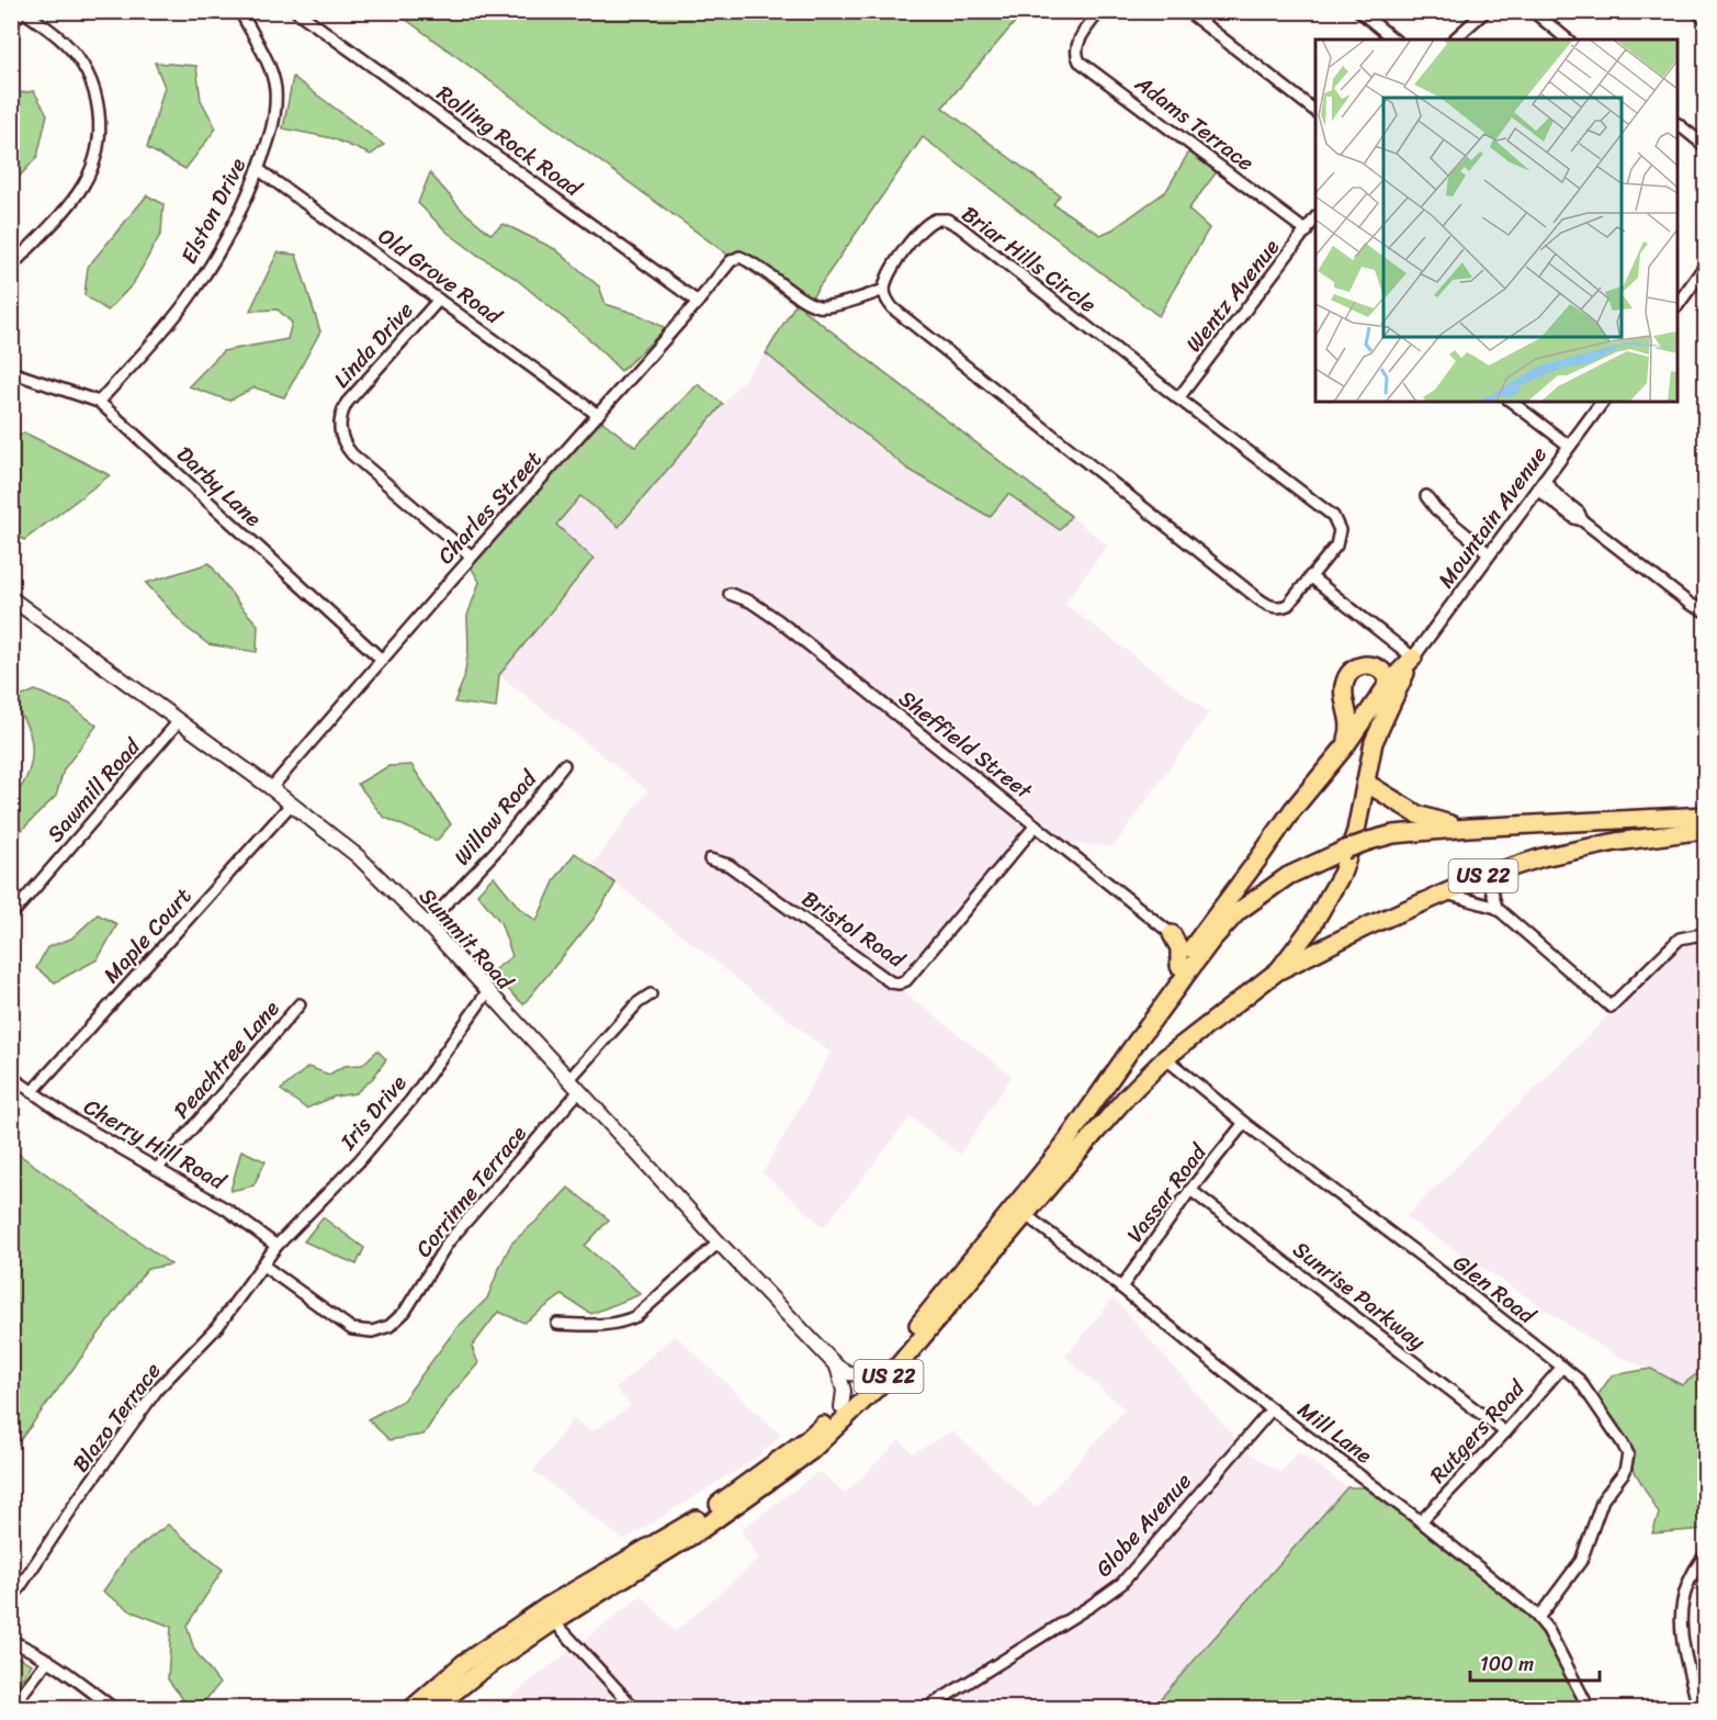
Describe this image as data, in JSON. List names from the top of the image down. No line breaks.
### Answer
{"streets":{"highway":["US 22"],"main road":["Summit Road"],"street":["Adams Terrace","Rolling Rock Road","Elston Drive","Briar Hills Circle","Old Grove Road","Wentz Avenue","Linda Drive","Darby Lane","Charles Street","Mountain Avenue","Sheffield Street","Sawmill Road","Willow Road","Bristol Road","Maple Court","Peachtree Lane","Iris Drive","Cherry Hill Road","Corrinne Terrace","Vassar Road","Glen Road","Sunrise Parkway","Blazo Terrace","Rutgers Road","Mill Lane","Globe Avenue"]},"crossings":[["Adams Terrace","Wentz Avenue"],["Rolling Rock Road","Charles Street"],["Elston Drive","Old Grove Road"],["Elston Drive","Darby Lane"],["Briar Hills Circle","Wentz Avenue"],["Briar Hills Circle","Charles Street"],["Old Grove Road","Linda Drive"],["Old Grove Road","Charles Street"],["Linda Drive","Charles Street"],["Darby Lane","Charles Street"],["Charles Street","Summit Road"],["Sheffield Street","Bristol Road"],["Sawmill Road","Summit Road"],["Willow Road","Summit Road"],["US 22","Glen Road"],["US 22","Mill Lane"],["Maple Court","Summit Road"],["Maple Court","Cherry Hill Road"],["Summit Road","Iris Drive"],["Summit Road","Corrinne Terrace"],["Peachtree Lane","Cherry Hill Road"],["Iris Drive","Cherry Hill Road"],["Iris Drive","Corrinne Terrace"],["Iris Drive","Blazo Terrace"],["Corrinne Terrace","Blazo Terrace"],["Vassar Road","Glen Road"],["Vassar Road","Sunrise Parkway"],["Vassar Road","Mill Lane"],["Glen Road","Rutgers Road"],["Glen Road","Mill Lane"],["Sunrise Parkway","Rutgers Road"],["Rutgers Road","Mill Lane"],["Mill Lane","Globe Avenue"]],"scale_bar":"100 m"}
